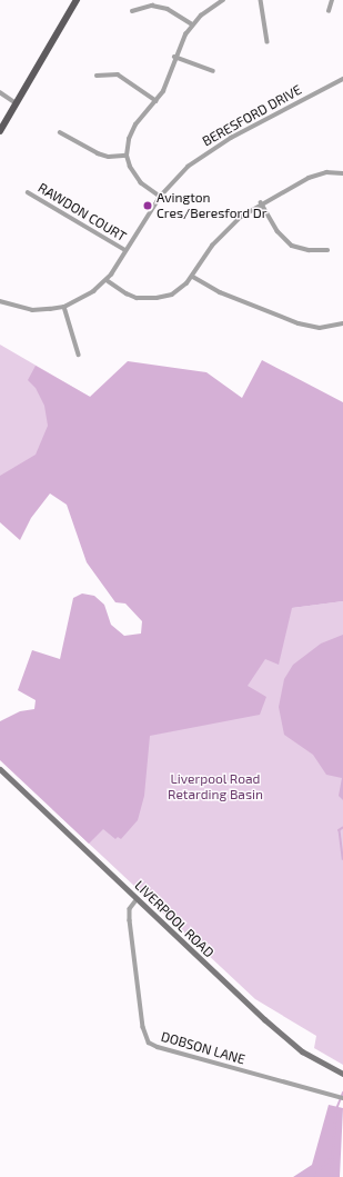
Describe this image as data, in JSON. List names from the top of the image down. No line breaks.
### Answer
{"streets":{"main road":["LIVERPOOL ROAD"],"street":["BERESFORD DRIVE","RAWDON COURT","DOBSON LANE"]},"crossings":[["BERESFORD DRIVE","RAWDON COURT"],["LIVERPOOL ROAD","DOBSON LANE"]],"parks":["Liverpool Road Retarding Basin"],"places":["Avington Cres/Beresford Dr"]}
